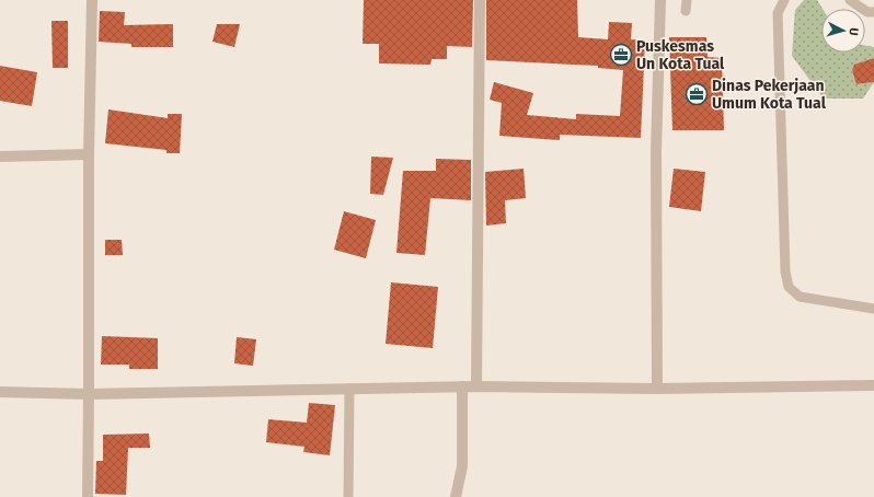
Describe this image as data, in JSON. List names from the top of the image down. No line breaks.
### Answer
{"places":{"office":["Puskesmas Un Kota Tual","Dinas Pekerjaan Umum Kota Tual"]},"north":"right"}
